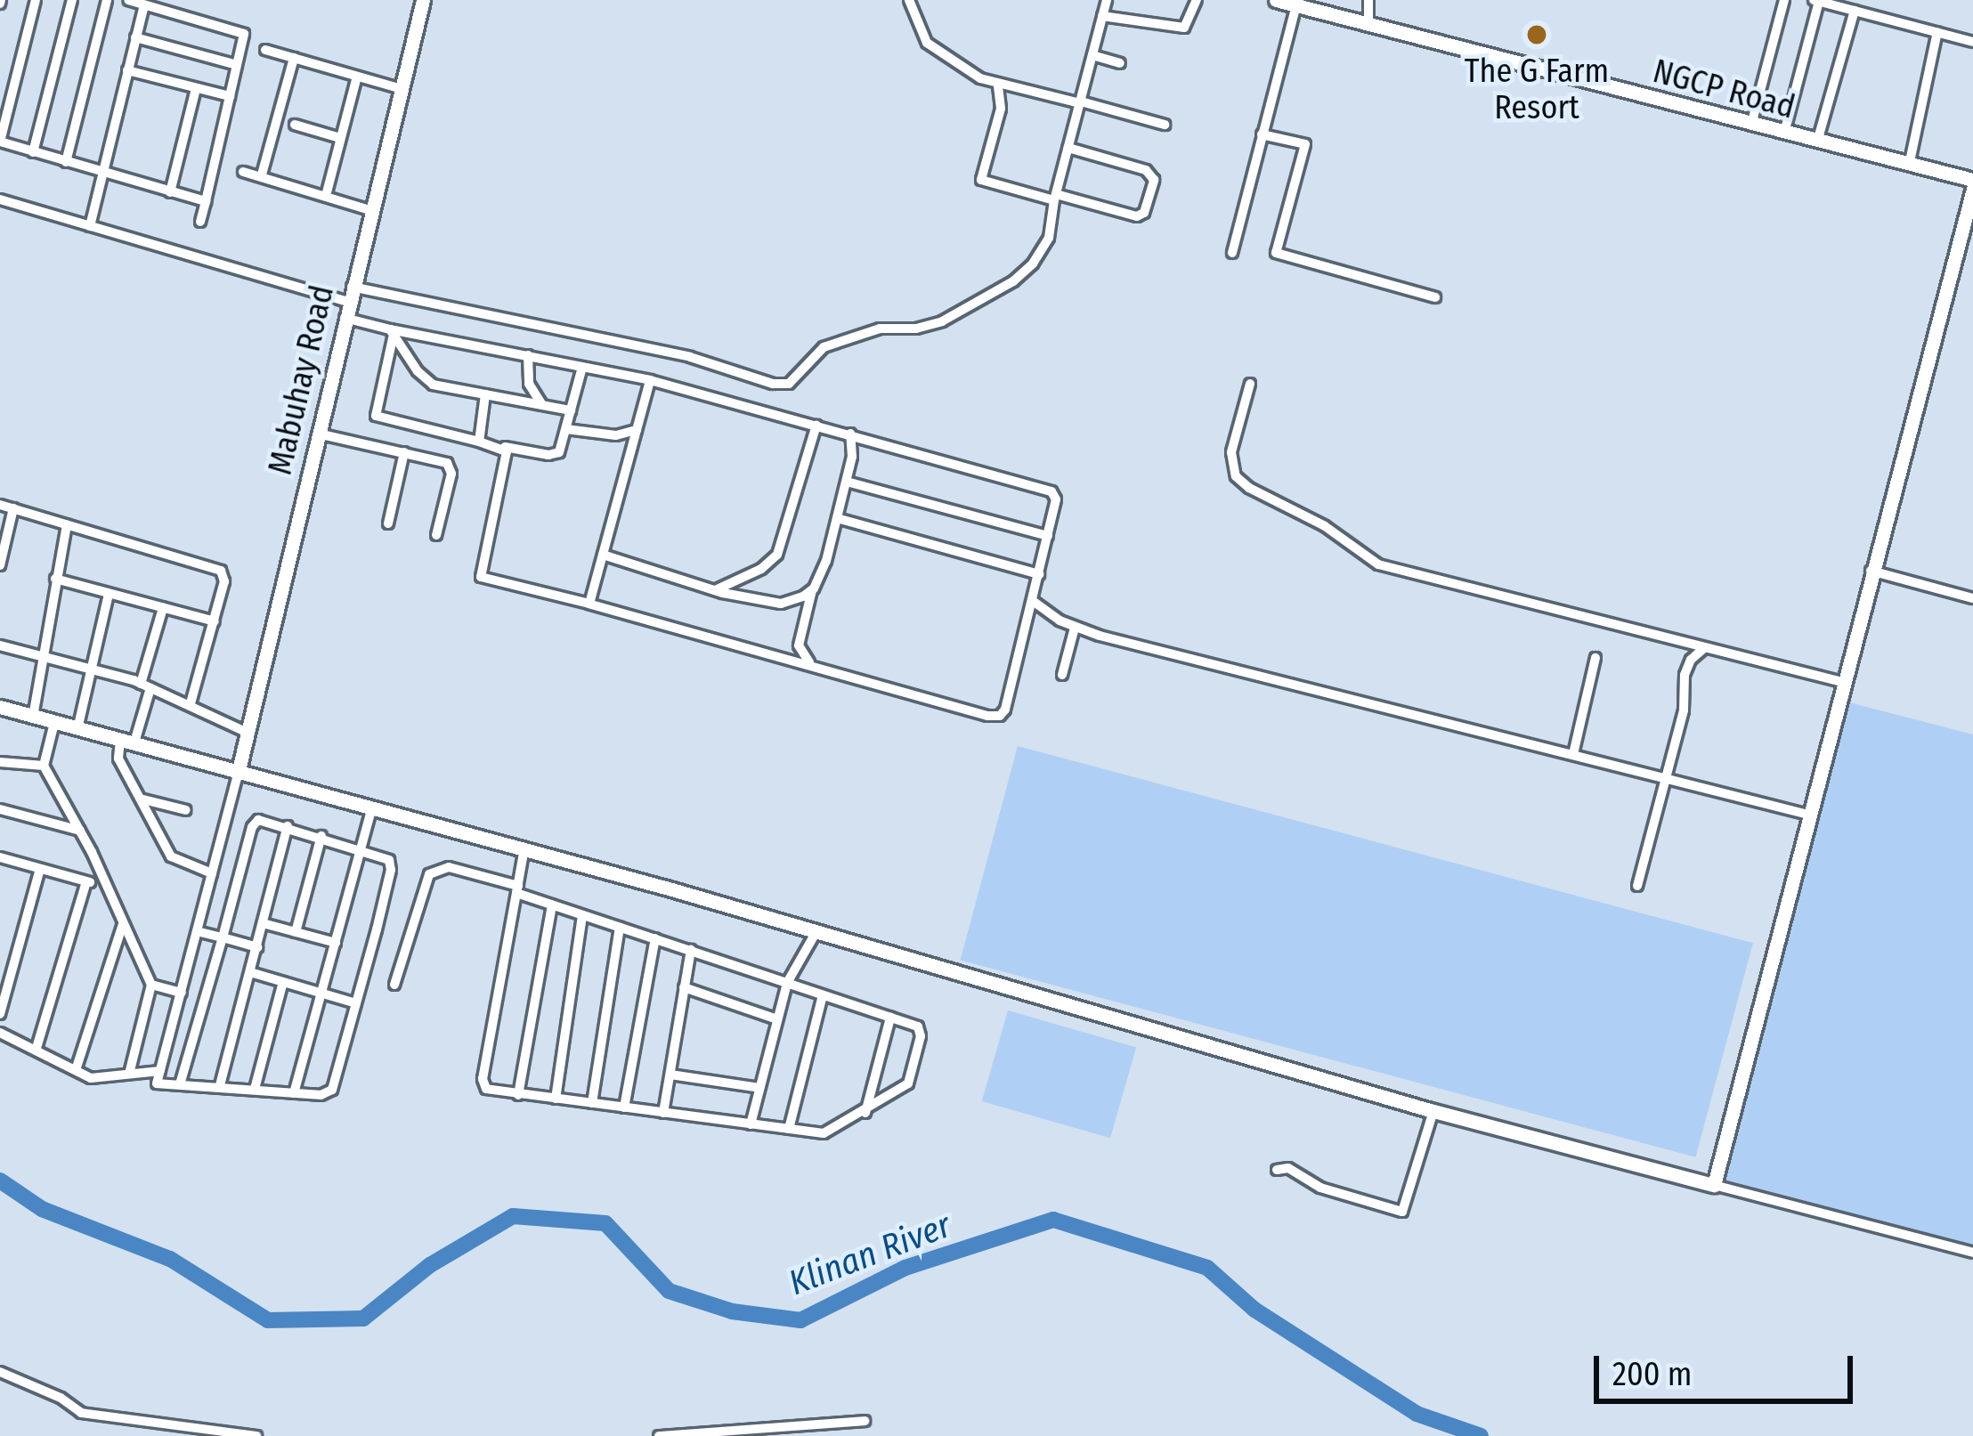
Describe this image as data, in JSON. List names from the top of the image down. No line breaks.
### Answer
{"streets":{"street":["NGCP Road","Mabuhay Road"]},"water":["Klinan River"],"places":["The G Farm Resort"],"scale_bar":"200 m"}
